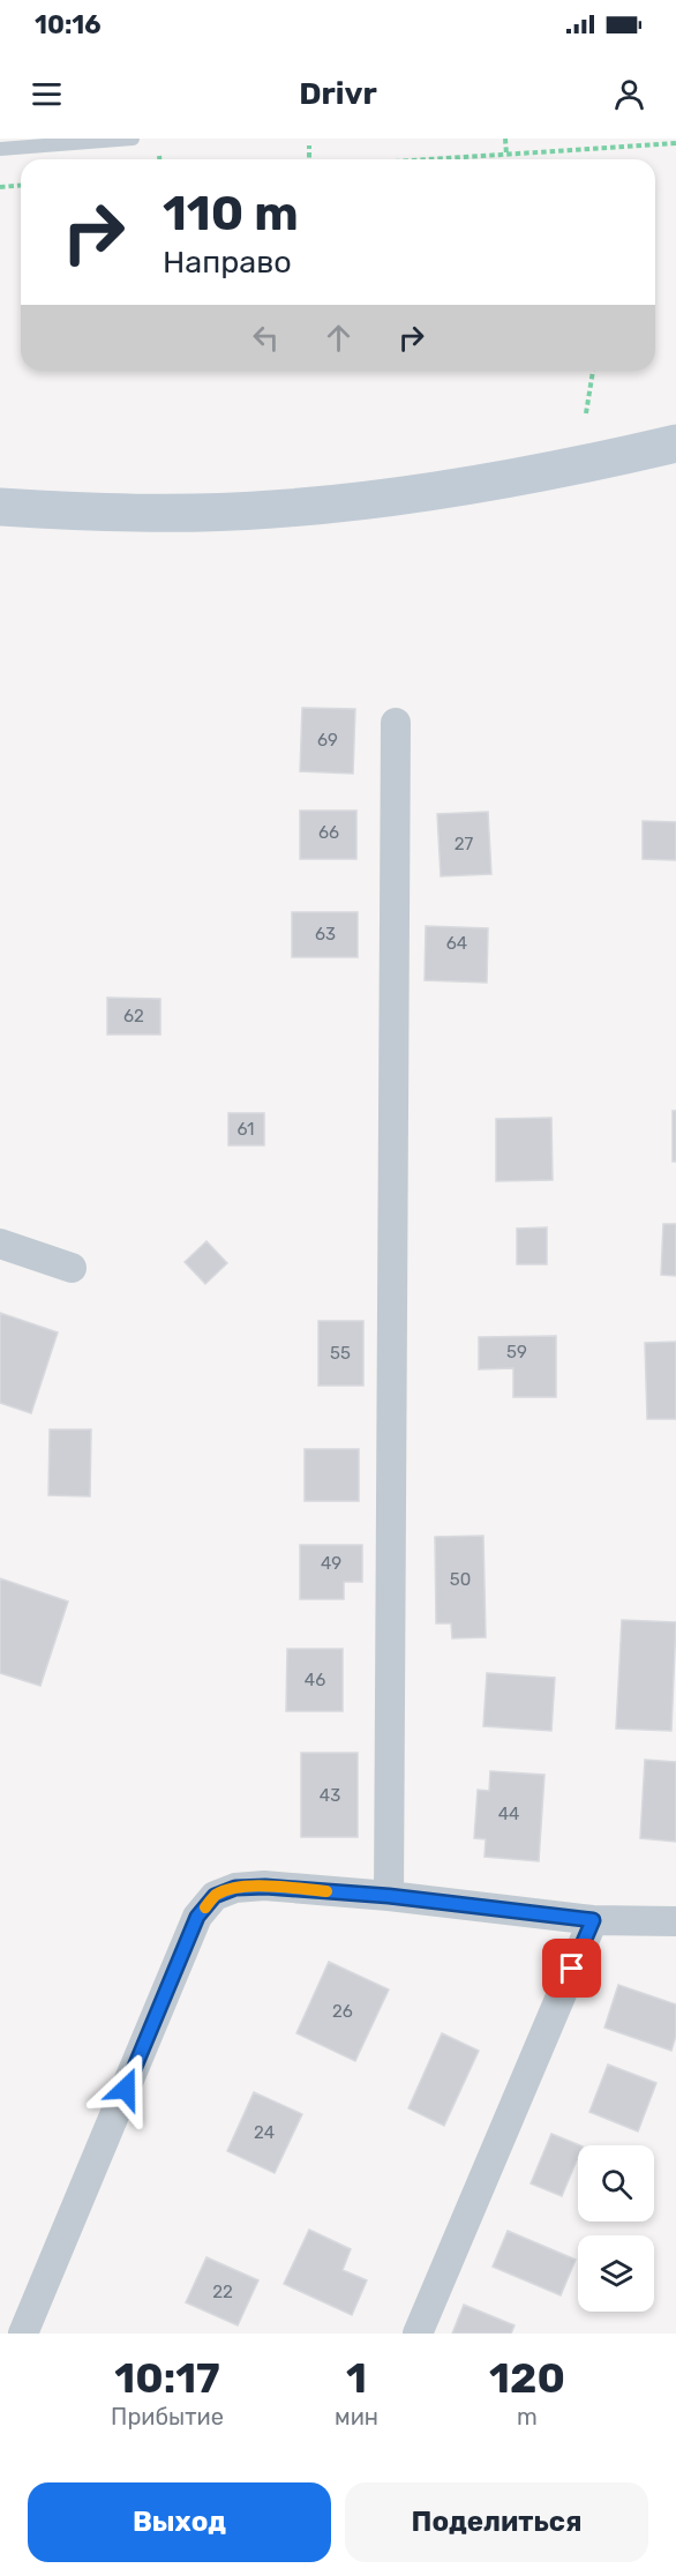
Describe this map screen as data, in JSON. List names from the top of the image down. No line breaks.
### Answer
{"house_numbers":["69","66","27","63","64","62","61","59","55","49","50","46","43","44","26","24","22"],"page":{"status":"10:16","header":"Drivr","turn":["110 m","Направо"],"eta":["10:17","Прибытие","1","мин","120","m"],"buttons":["Выход","Поделиться"]}}
